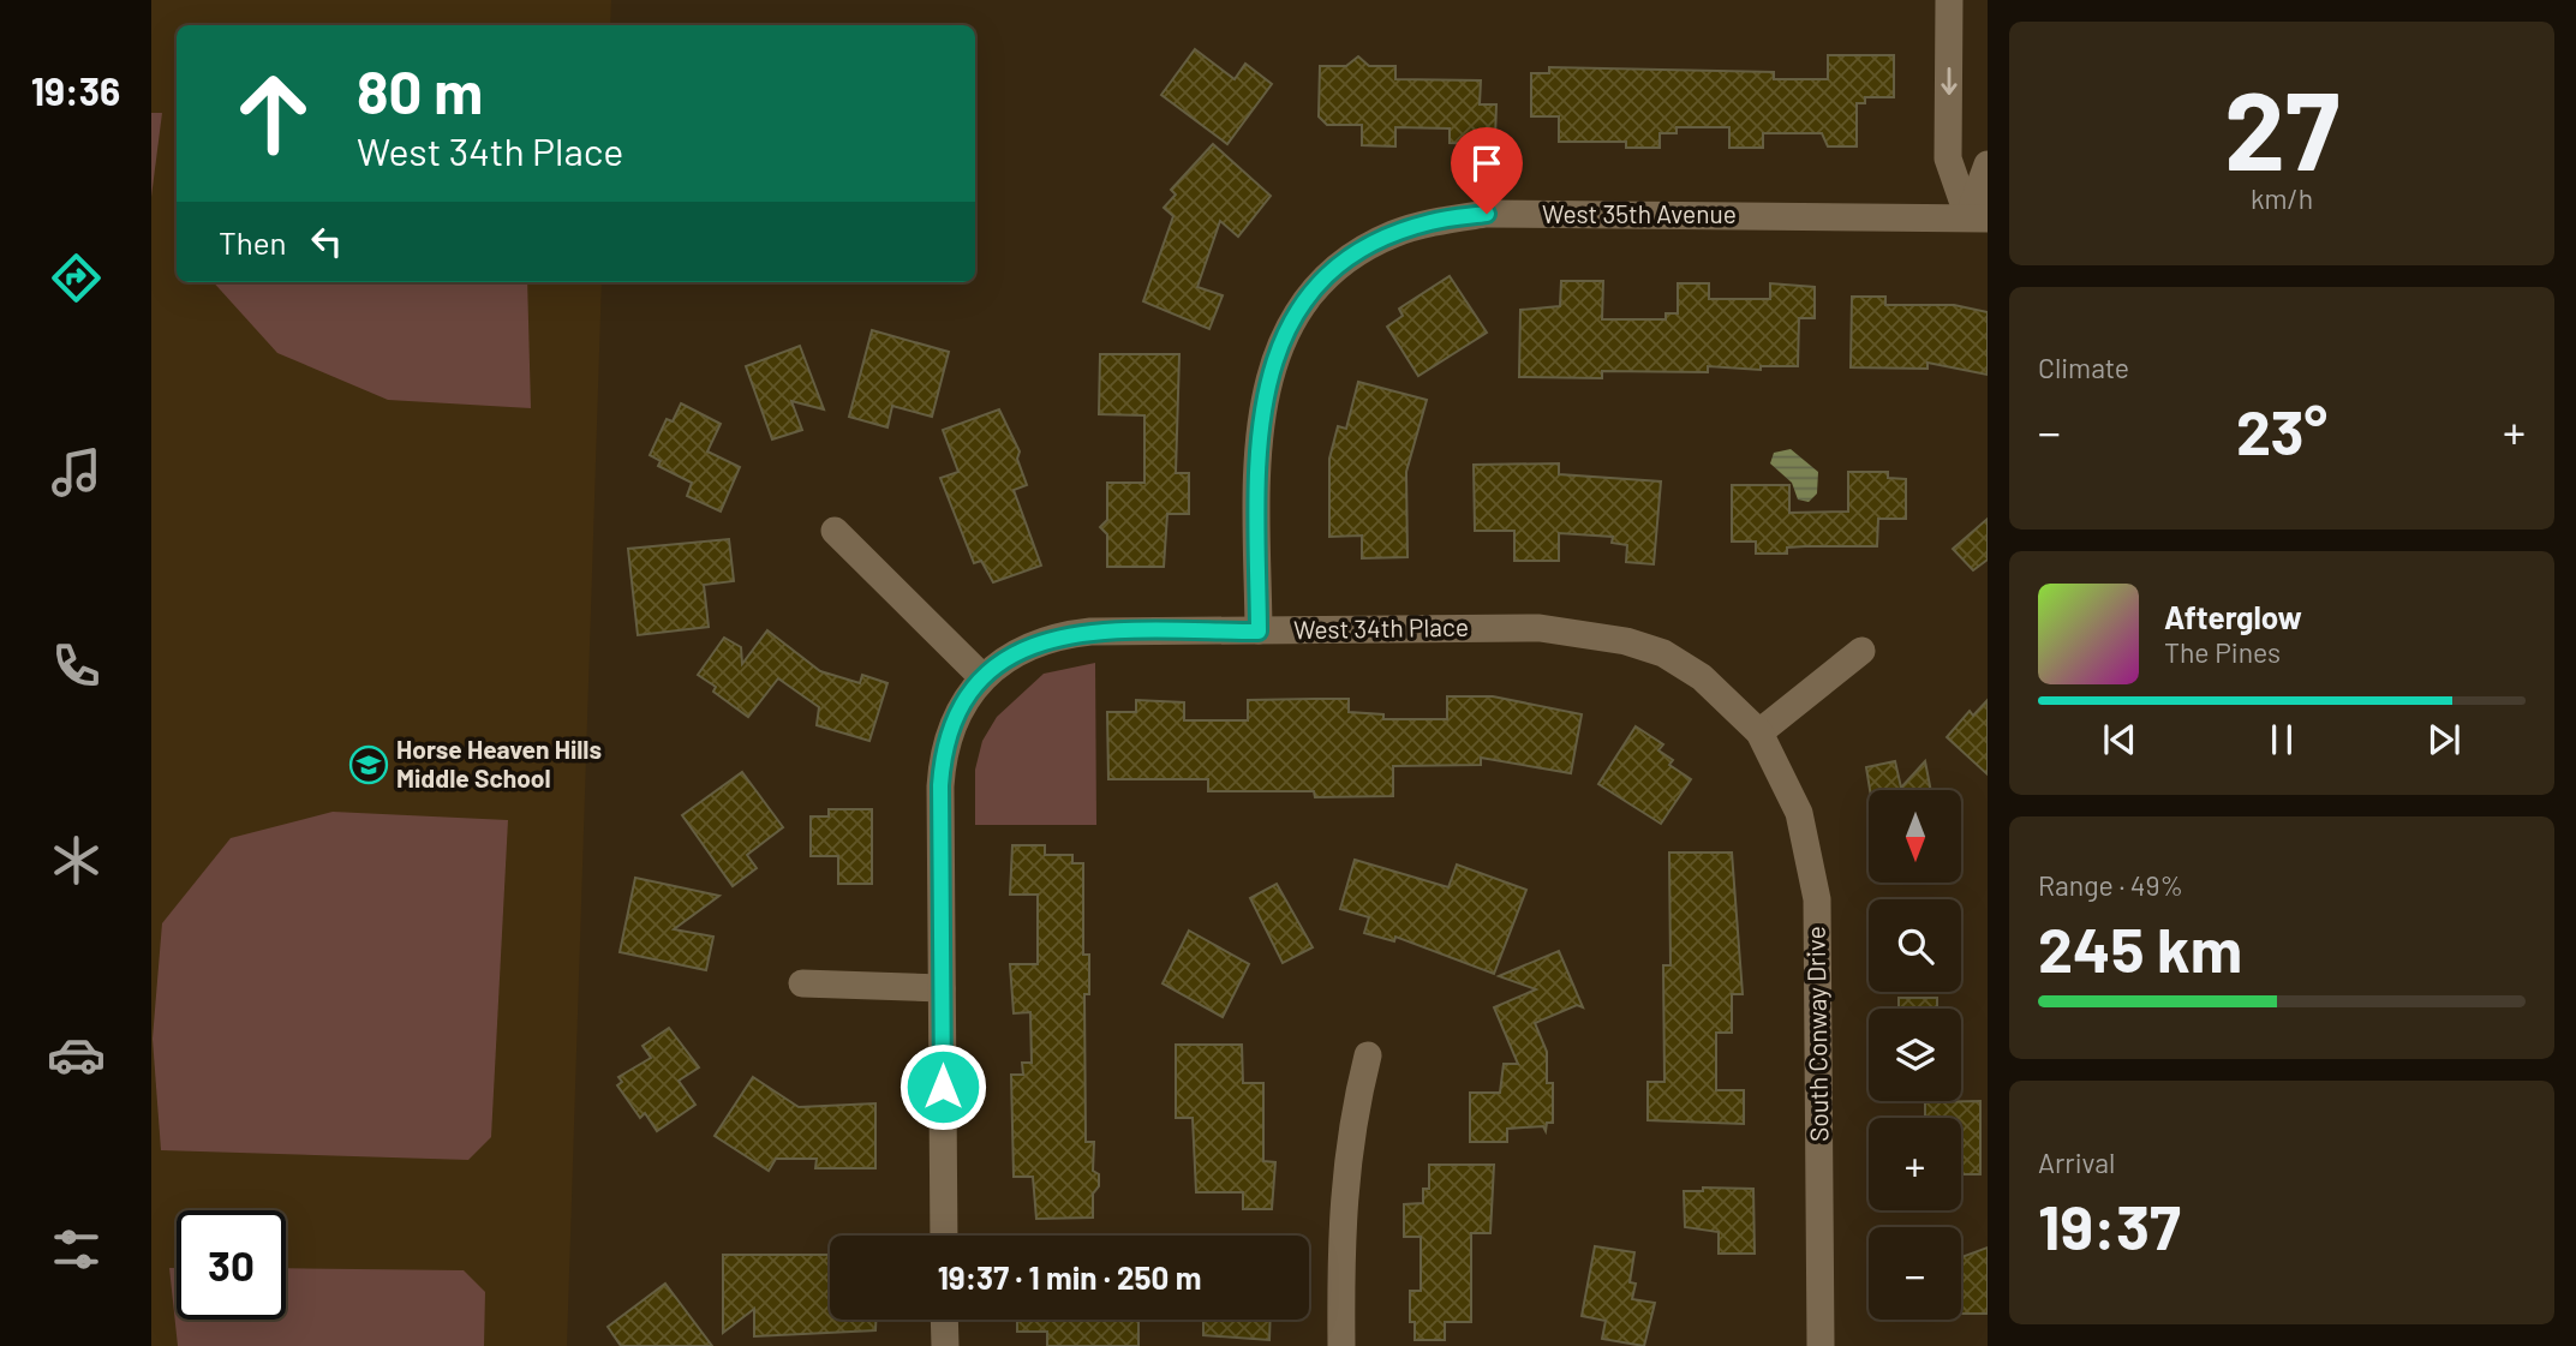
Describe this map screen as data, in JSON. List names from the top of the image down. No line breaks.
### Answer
{"streets":{"street":["West 35th Avenue","West 34th Place","South Conway Drive"]},"crossings":[["West 35th Avenue","West 34th Place"],["West 34th Place","South Conway Drive"]],"places":{"school or university":["Horse Heaven Hills Middle School"]},"north":"bottom","page":{"tabs":"19:36","tile":[["27","km/h"],"Climate",["Range · 49%","245 km"],["Arrival","19:37"]],"turn":["80 m","West 34th Place"],"then":"Then","heat":["−","23°","+"],"song":["Afterglow","The Pines"],"map_buttons":["+","−"],"limit":"30","trip":"19:37 · 1 min · 250 m"}}
